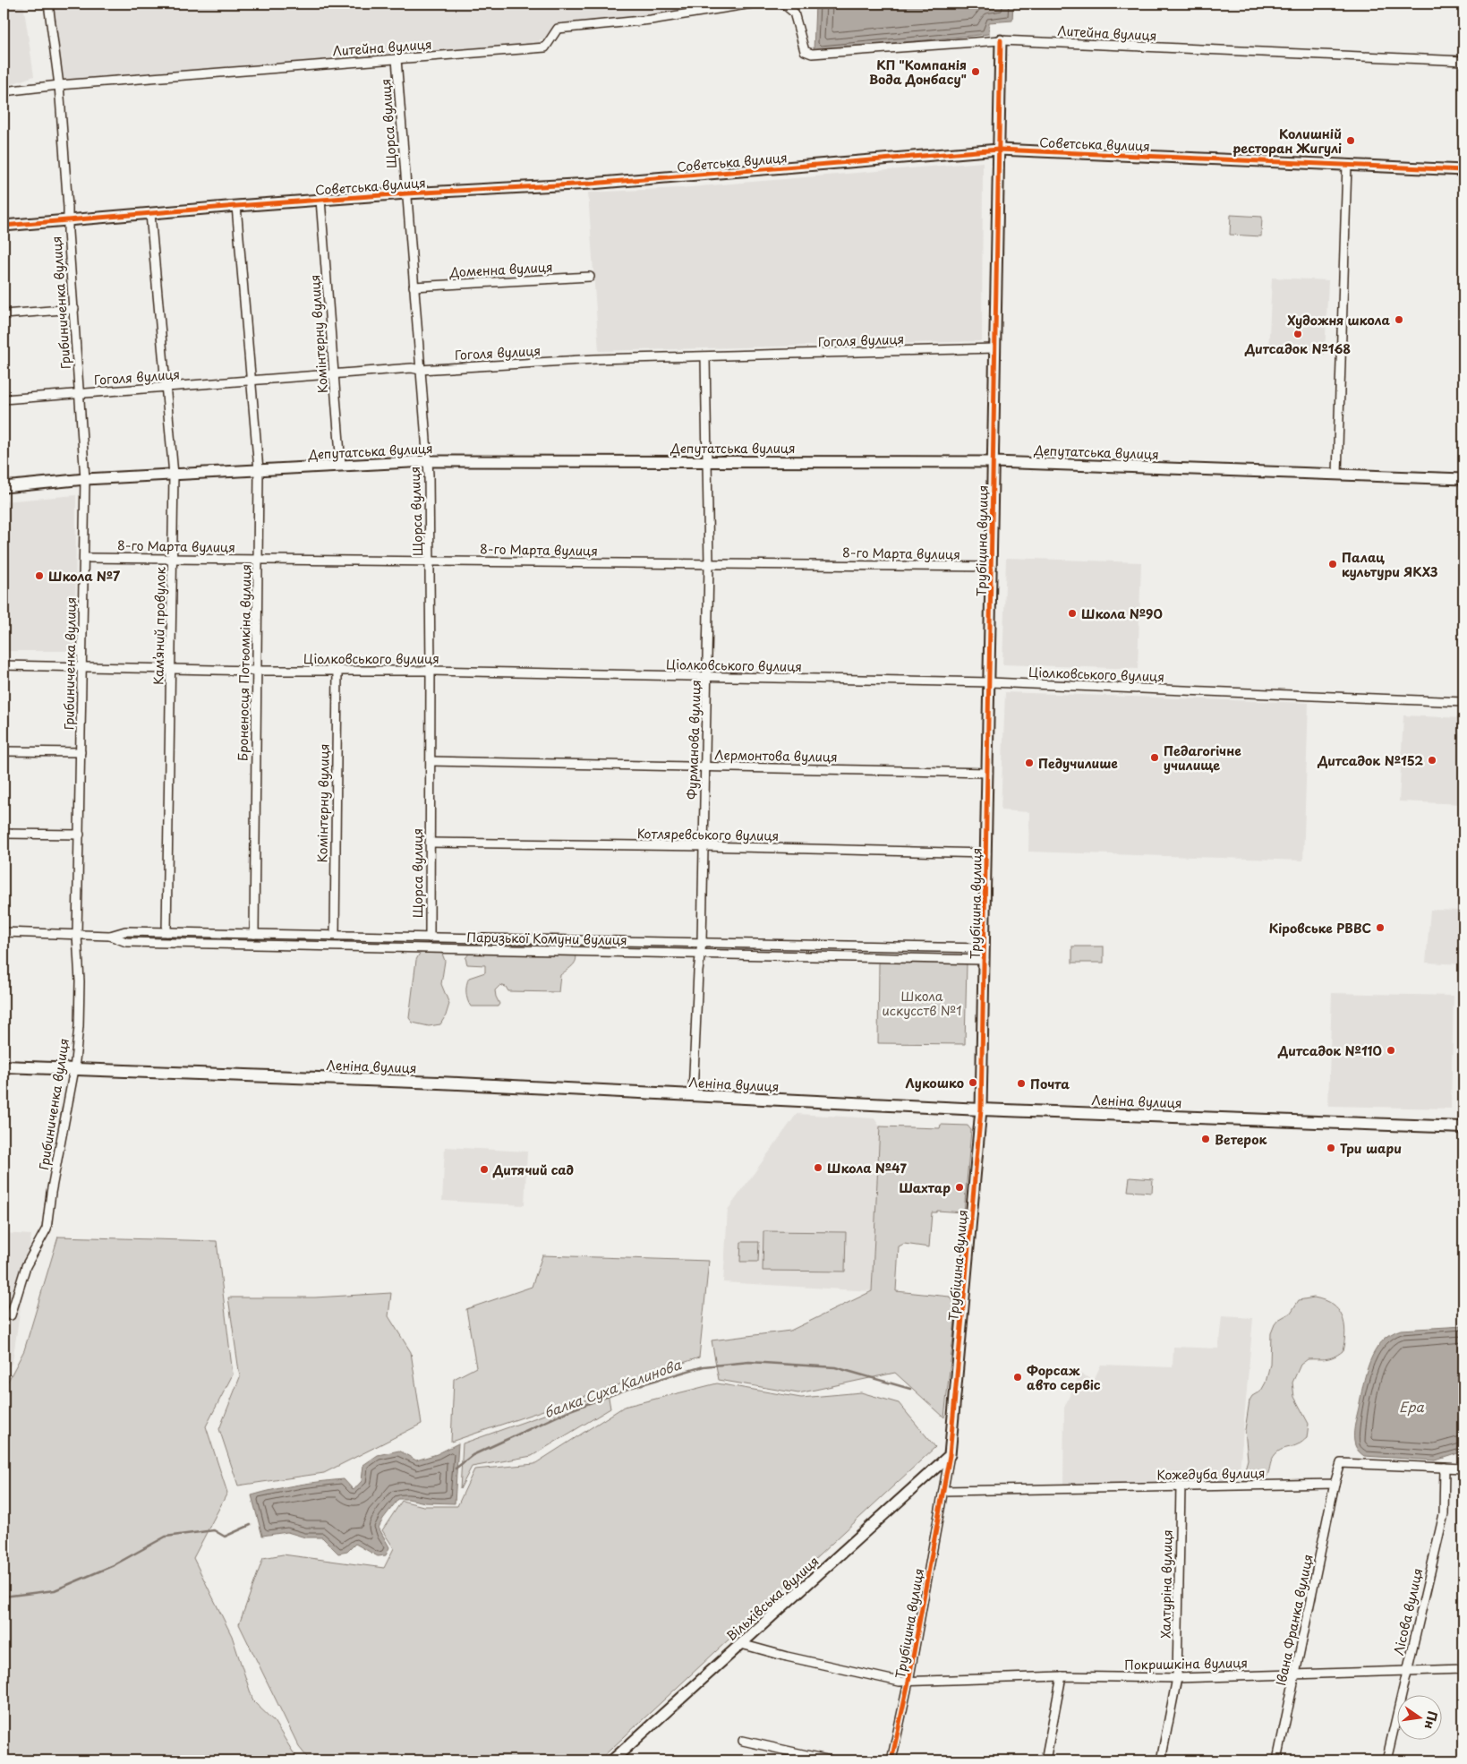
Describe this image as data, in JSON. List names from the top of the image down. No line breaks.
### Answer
{"streets":{"main road":["Леніна вулиця"],"street":["Литейна вулиця","Щорса вулиця","Советська вулиця","Доменна вулиця","Грибиниченка вулиця","Комінтерну вулиця","Гоголя вулиця","Депутатська вулиця","Трубіцина вулиця","8-го Марта вулиця","Кам’яний провулок","Ціолковського вулиця","Броненосця Потьомкіна вулиця","Фурманова вулиця","Лермонтова вулиця","Котляревського вулиця","Паризької Комуни вулиця","Кожедуба вулиця","Халтуріна вулиця","Вільхівська вулиця","Лісова вулиця","Івана Франка вулиця","Покришкіна вулиця"]},"crossings":[["Литейна вулиця","Щорса вулиця"],["Литейна вулиця","Грибиниченка вулиця"],["Литейна вулиця","Трубіцина вулиця"],["Щорса вулиця","Советська вулиця"],["Щорса вулиця","Доменна вулиця"],["Щорса вулиця","Гоголя вулиця"],["Щорса вулиця","Депутатська вулиця"],["Щорса вулиця","8-го Марта вулиця"],["Щорса вулиця","Ціолковського вулиця"],["Щорса вулиця","Лермонтова вулиця"],["Щорса вулиця","Котляревського вулиця"],["Щорса вулиця","Паризької Комуни вулиця"],["Советська вулиця","Грибиниченка вулиця"],["Советська вулиця","Комінтерну вулиця"],["Советська вулиця","Трубіцина вулиця"],["Советська вулиця","Кам’яний провулок"],["Советська вулиця","Броненосця Потьомкіна вулиця"],["Грибиниченка вулиця","Гоголя вулиця"],["Грибиниченка вулиця","Депутатська вулиця"],["Грибиниченка вулиця","8-го Марта вулиця"],["Грибиниченка вулиця","Ціолковського вулиця"],["Грибиниченка вулиця","Паризької Комуни вулиця"],["Грибиниченка вулиця","Леніна вулиця"],["Комінтерну вулиця","Гоголя вулиця"],["Комінтерну вулиця","Депутатська вулиця"],["Комінтерну вулиця","Ціолковського вулиця"],["Комінтерну вулиця","Паризької Комуни вулиця"],["Гоголя вулиця","Трубіцина вулиця"],["Гоголя вулиця","Кам’яний провулок"],["Гоголя вулиця","Броненосця Потьомкіна вулиця"],["Гоголя вулиця","Фурманова вулиця"],["Депутатська вулиця","Трубіцина вулиця"],["Депутатська вулиця","Кам’яний провулок"],["Депутатська вулиця","Броненосця Потьомкіна вулиця"],["Депутатська вулиця","Фурманова вулиця"],["Трубіцина вулиця","8-го Марта вулиця"],["Трубіцина вулиця","Ціолковського вулиця"],["Трубіцина вулиця","Лермонтова вулиця"],["Трубіцина вулиця","Котляревського вулиця"],["Трубіцина вулиця","Паризької Комуни вулиця"],["Трубіцина вулиця","Леніна вулиця"],["Трубіцина вулиця","Кожедуба вулиця"],["Трубіцина вулиця","Вільхівська вулиця"],["Трубіцина вулиця","Покришкіна вулиця"],["8-го Марта вулиця","Кам’яний провулок"],["8-го Марта вулиця","Броненосця Потьомкіна вулиця"],["8-го Марта вулиця","Фурманова вулиця"],["Кам’яний провулок","Ціолковського вулиця"],["Кам’яний провулок","Паризької Комуни вулиця"],["Ціолковського вулиця","Броненосця Потьомкіна вулиця"],["Ціолковського вулиця","Фурманова вулиця"],["Броненосця Потьомкіна вулиця","Паризької Комуни вулиця"],["Фурманова вулиця","Лермонтова вулиця"],["Фурманова вулиця","Котляревського вулиця"],["Фурманова вулиця","Паризької Комуни вулиця"],["Фурманова вулиця","Леніна вулиця"],["Кожедуба вулиця","Халтуріна вулиця"],["Кожедуба вулиця","Івана Франка вулиця"],["Халтуріна вулиця","Покришкіна вулиця"],["Вільхівська вулиця","Покришкіна вулиця"],["Лісова вулиця","Покришкіна вулиця"],["Івана Франка вулиця","Покришкіна вулиця"]],"water":["балка Суха Калинова","Ера"],"parks":["Школа искусств №1"],"places":["КП \"Компанія Вода Донбасу\"","Колишній ресторан Жигулі","Художня школа","Дитсадок №168","Палац культури ЯКХЗ","Школа №7","Школа №90","Педагогічне училище","Дитсадок №152","Педучилише","Кіровське РВВС","Дитсадок №110","Лукошко","Почта","Ветерок","Три шари","Школа №47","Дитячий сад","Шахтар","Форсаж авто сервіс"],"north":"right"}
